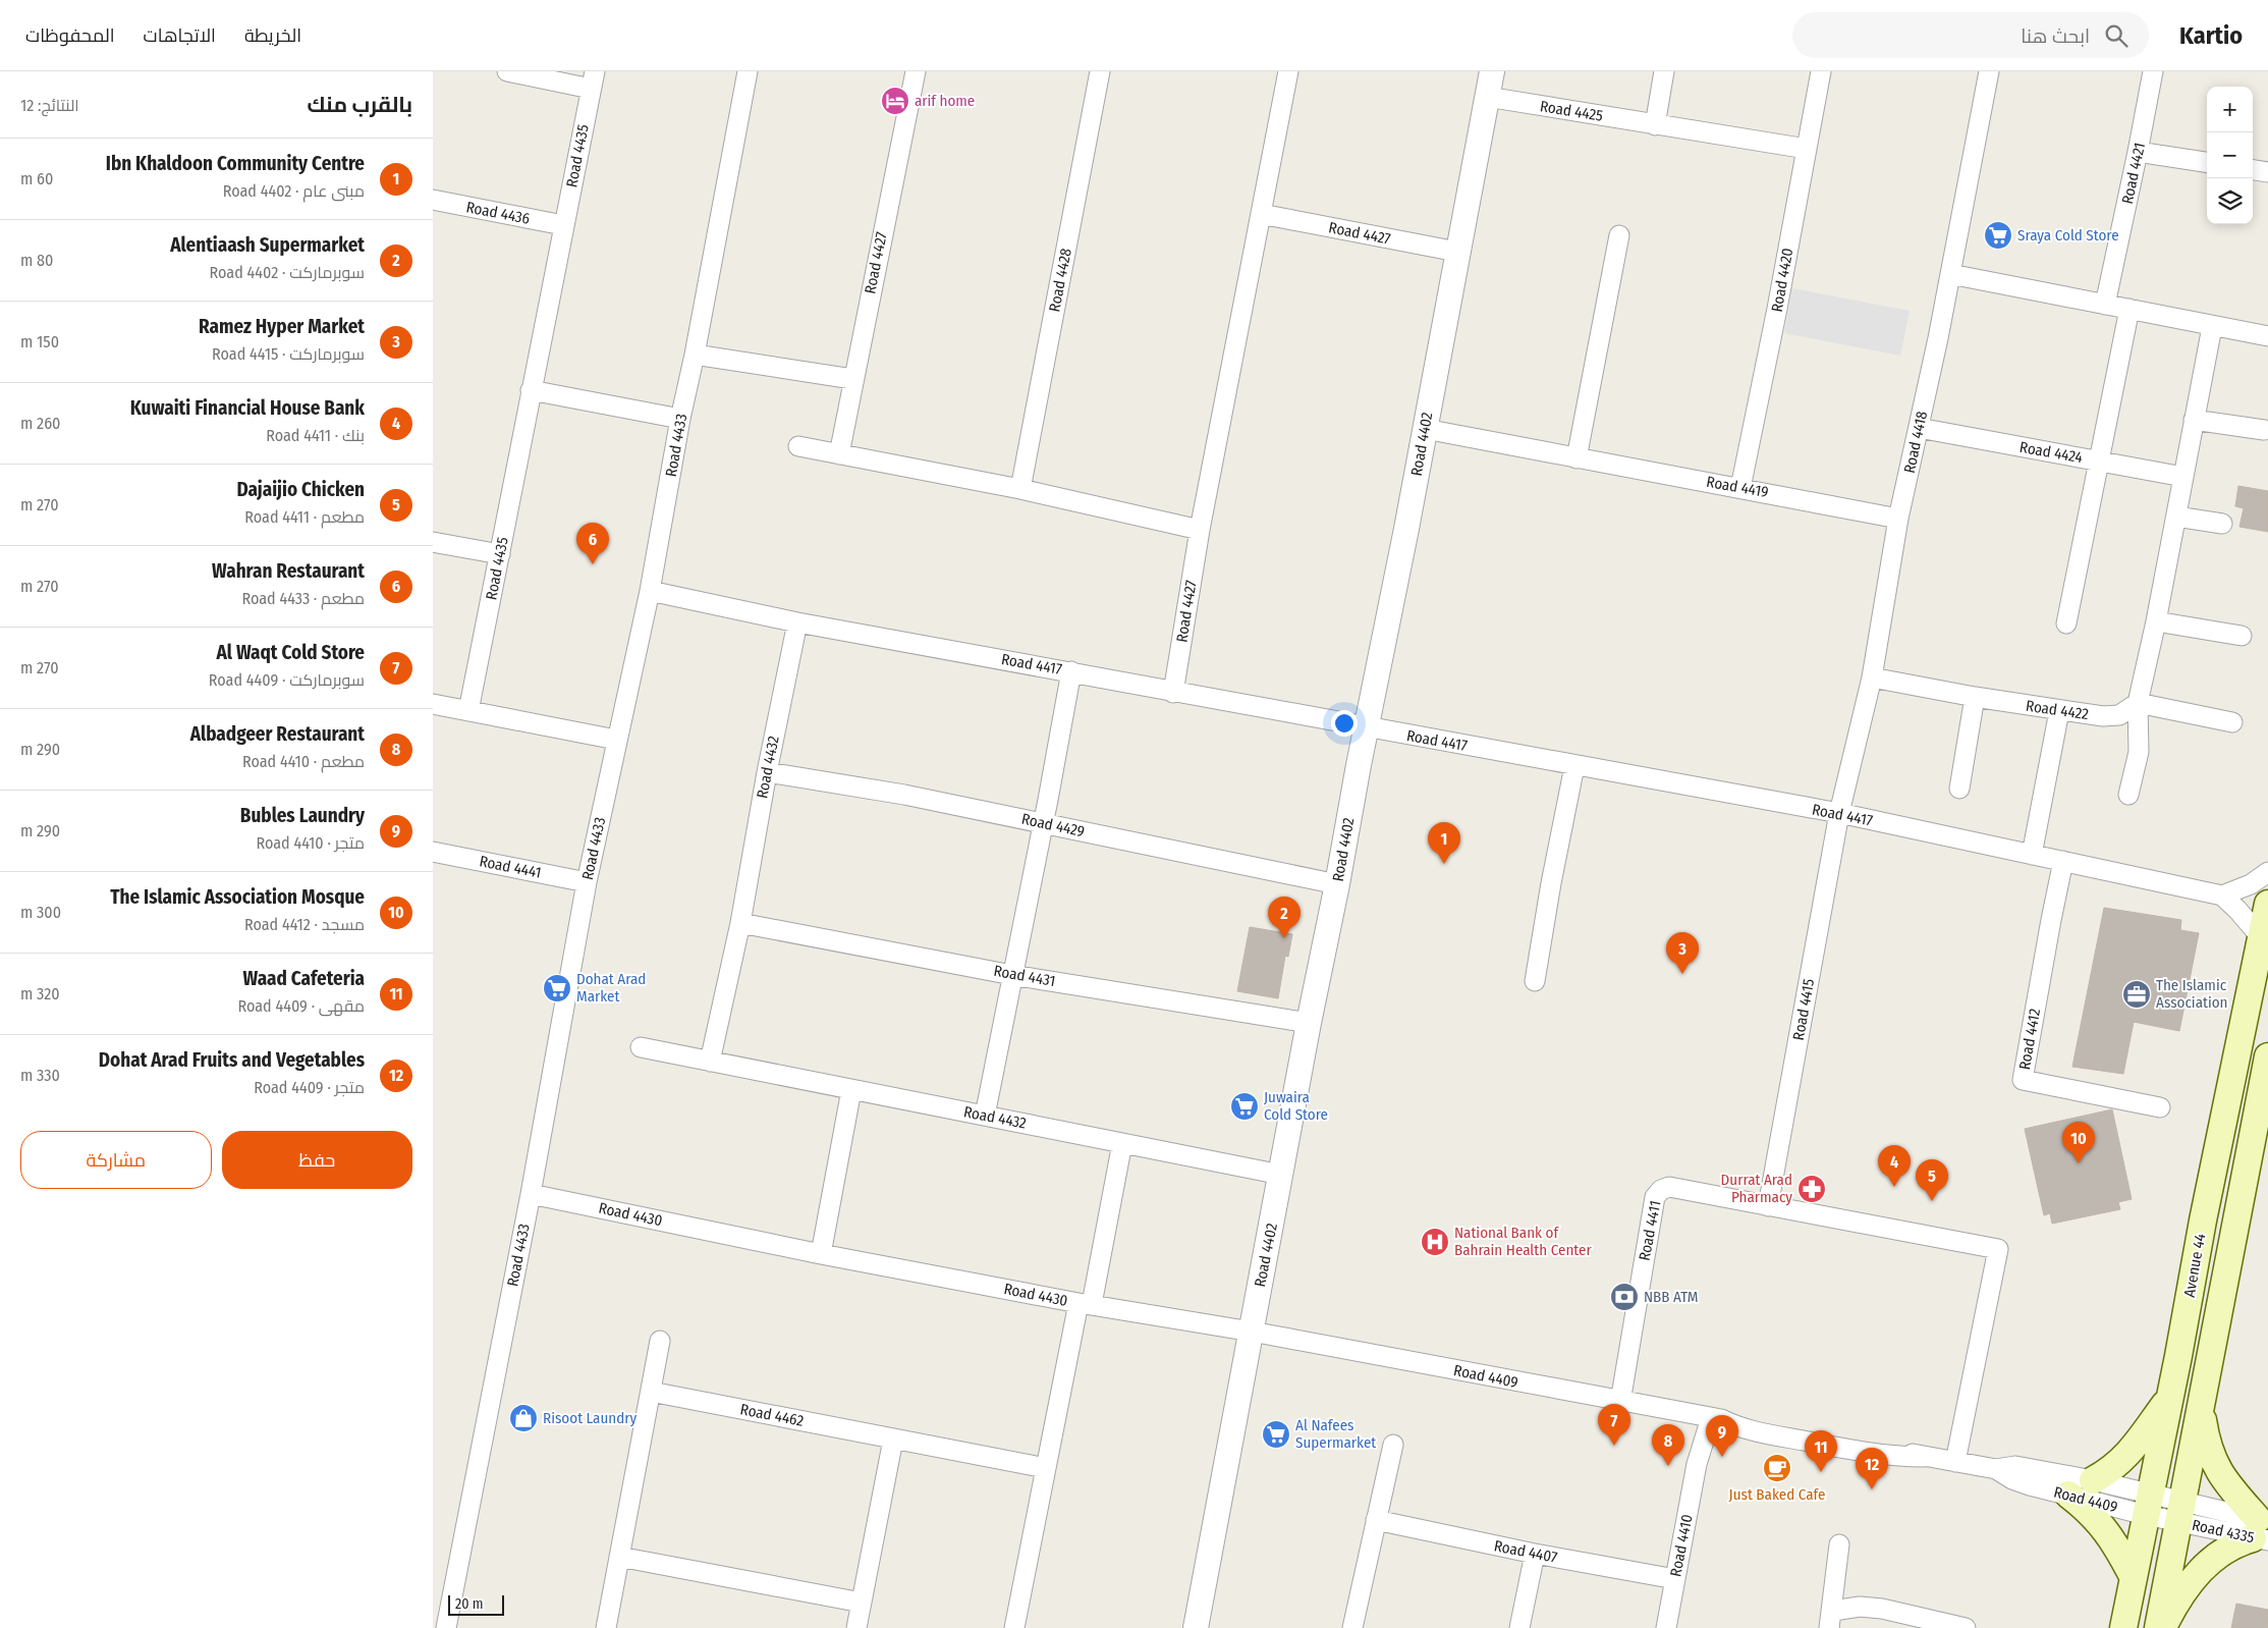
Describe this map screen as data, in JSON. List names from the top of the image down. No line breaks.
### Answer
{"streets":{"main road":["Avenue 44"],"street":["Road 4425","Road 4435","Road 4421","Road 4436","Road 4427","Road 4428","Road 4420","Road 4418","Road 4402","Road 4433","Road 4424","Road 4419","Road 4417","Road 4422","Road 4432","Road 4429","Road 4441","Road 4431","Road 4415","Road 4412","Road 4430","Road 4411","Road 4409","Road 4462","Road 4335","Road 4410","Road 4407"]},"crossings":[["Road 4425","Road 4420"],["Road 4425","Road 4402"],["Road 4435","Road 4436"],["Road 4427","Road 4402"],["Road 4427","Road 4417"],["Road 4420","Road 4419"],["Road 4418","Road 4424"],["Road 4418","Road 4419"],["Road 4418","Road 4417"],["Road 4418","Road 4422"],["Road 4418","Road 4415"],["Road 4402","Road 4419"],["Road 4402","Road 4417"],["Road 4402","Road 4432"],["Road 4402","Road 4429"],["Road 4402","Road 4431"],["Road 4402","Road 4430"],["Road 4402","Road 4409"],["Road 4433","Road 4417"],["Road 4433","Road 4441"],["Road 4433","Road 4430"],["Road 4417","Road 4432"],["Road 4417","Road 4415"],["Road 4417","Road 4412"],["Road 4432","Road 4429"],["Road 4432","Road 4431"],["Road 4415","Road 4411"],["Road 4430","Road 4409"],["Road 4411","Road 4409"],["Avenue 44","Road 4409"],["Avenue 44","Road 4335"],["Road 4409","Road 4335"],["Road 4409","Road 4410"],["Road 4410","Road 4407"]],"places":{"hotel":["arif home"],"supermarket":["Sraya Cold Store","Dohat Arad Market","Juwaira Cold Store","Al Nafees Supermarket"],"office":["The Islamic Association"],"pharmacy":["Durrat Arad Pharmacy"],"hospital":["National Bank of Bahrain Health Center"],"bank":["NBB ATM"],"shop":["Risoot Laundry"],"cafe":["Just Baked Cafe"]},"scale_bar":"20 m","page":{"header":"Kartio","search":"ابحث هنا","nav":["الخريطة","الاتجاهات","المحفوظات"],"heading":["بالقرب منك","النتائج: 12"],"map_buttons":["+","−"],"list":[{"mark":"1","name":"Ibn Khaldoon Community Centre","note":"مبنى عام · Road 4402","value":"60 m"},{"mark":"2","name":"Alentiaash Supermarket","note":"سوبرماركت · Road 4402","value":"80 m"},{"mark":"3","name":"Ramez Hyper Market","note":"سوبرماركت · Road 4415","value":"150 m"},{"mark":"4","name":"Kuwaiti Financial House Bank","note":"بنك · Road 4411","value":"260 m"},{"mark":"5","name":"Dajaijio Chicken","note":"مطعم · Road 4411","value":"270 m"},{"mark":"6","name":"Wahran Restaurant","note":"مطعم · Road 4433","value":"270 m"},{"mark":"7","name":"Al Waqt Cold Store","note":"سوبرماركت · Road 4409","value":"270 m"},{"mark":"8","name":"Albadgeer Restaurant","note":"مطعم · Road 4410","value":"290 m"},{"mark":"9","name":"Bubles Laundry","note":"متجر · Road 4410","value":"290 m"},{"mark":"10","name":"The Islamic Association Mosque","note":"مسجد · Road 4412","value":"300 m"},{"mark":"11","name":"Waad Cafeteria","note":"مقهى · Road 4409","value":"320 m"},{"mark":"12","name":"Dohat Arad Fruits and Vegetables","note":"متجر · Road 4409","value":"330 m"}],"pins":["6","1","2","3","10","4","5","7","9","8","11","12"],"buttons":["حفظ","مشاركة"],"scale":"20 m"}}
